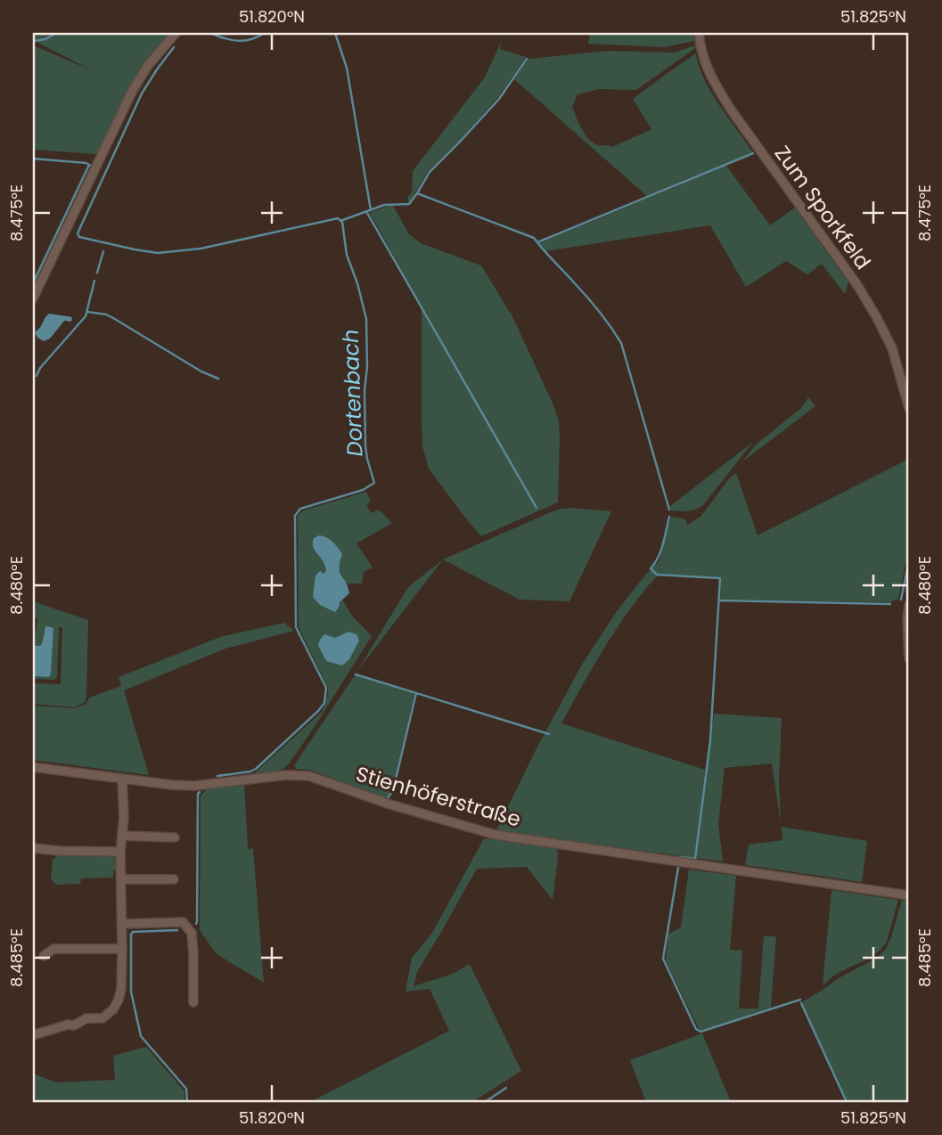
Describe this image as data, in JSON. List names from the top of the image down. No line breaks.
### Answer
{"streets":{"street":["Zum Sporkfeld","Stienhöferstraße"]},"water":["Dortenbach"],"coordinates":["51.820°N","51.825°N","8.475°E","8.480°E","8.485°E"]}
